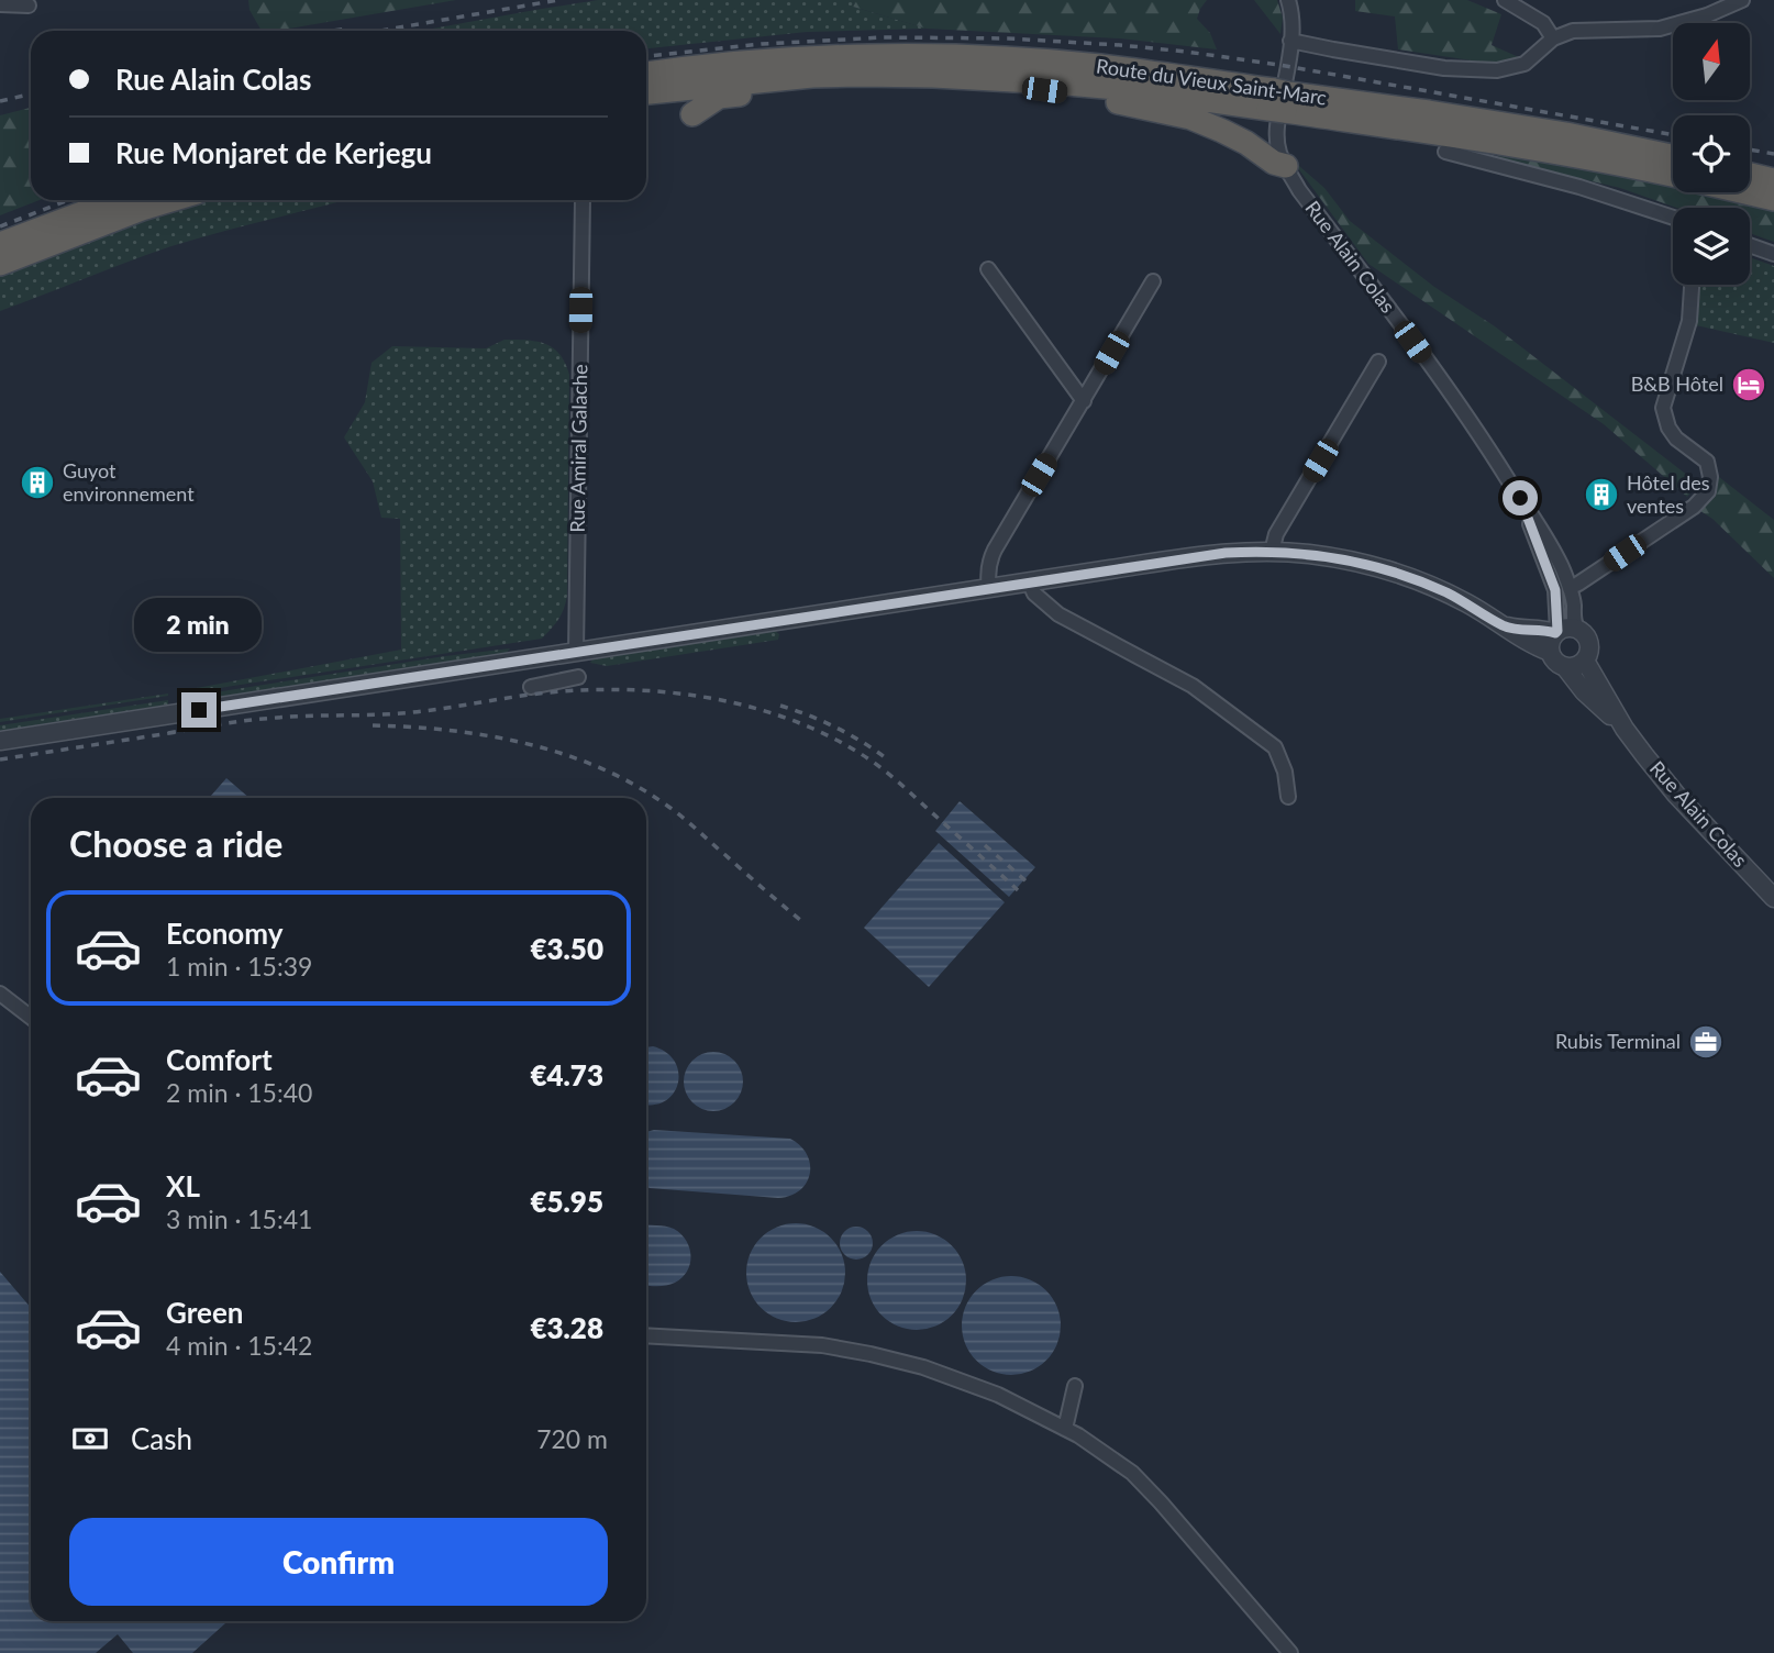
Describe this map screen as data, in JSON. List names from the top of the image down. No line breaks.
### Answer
{"streets":{"highway":["Route du Vieux Saint-Marc"],"street":["Rue Alain Colas","Rue Amiral Galache"]},"crossings":[["Route du Vieux Saint-Marc","Rue Alain Colas"]],"places":{"hotel":["B&B Hôtel"],"building":["Guyot environnement","Hôtel des ventes"],"office":["Rubis Terminal"]},"north":"top","page":{"banner":["Rue Alain Colas","Rue Monjaret de Kerjegu"],"bubble":"2 min","heading":"Choose a ride","list":[{"name":"Economy","note":"1 min · 15:39","value":"€3.50"},{"name":"Comfort","note":"2 min · 15:40","value":"€4.73"},{"name":"XL","note":"3 min · 15:41","value":"€5.95"},{"name":"Green","note":"4 min · 15:42","value":"€3.28"}],"pay":["Cash","720 m"],"buttons":"Confirm"}}
